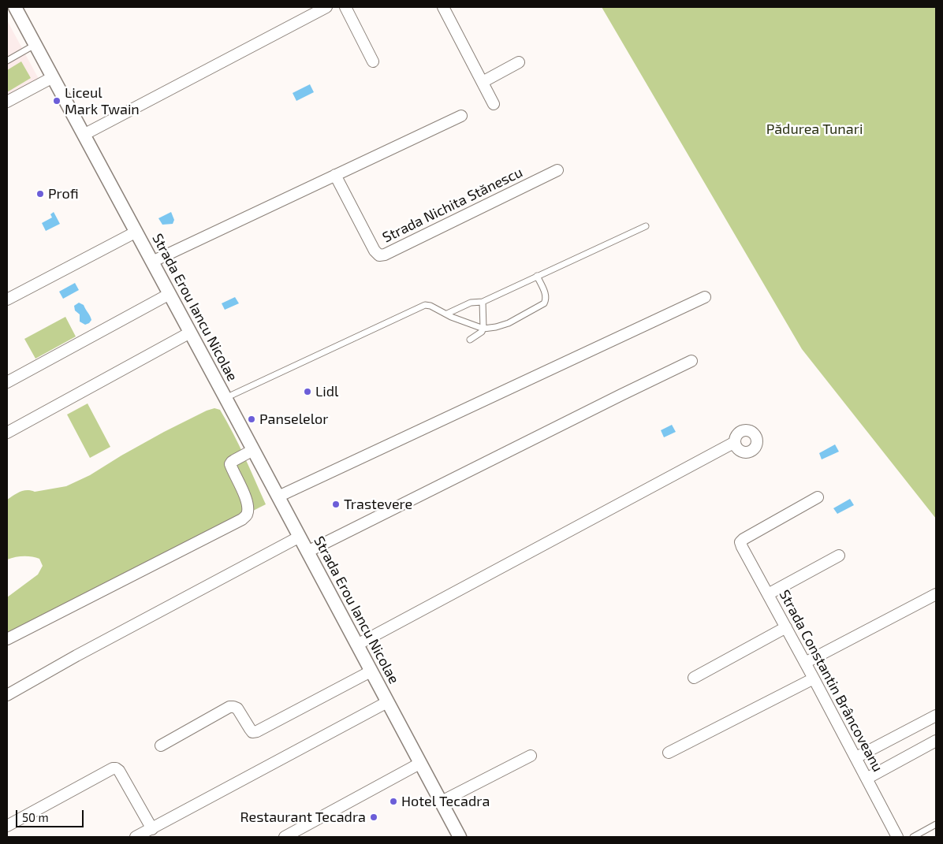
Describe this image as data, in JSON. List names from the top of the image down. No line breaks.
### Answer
{"streets":{"street":["Strada Nichita Stănescu","Strada Erou Iancu Nicolae","Strada Constantin Brâncoveanu"]},"parks":["Pădurea Tunari"],"places":["Liceul Mark Twain","Profi","Lidl","Panselelor","Trastevere","Hotel Tecadra","Restaurant Tecadra"],"scale_bar":"50 m"}
